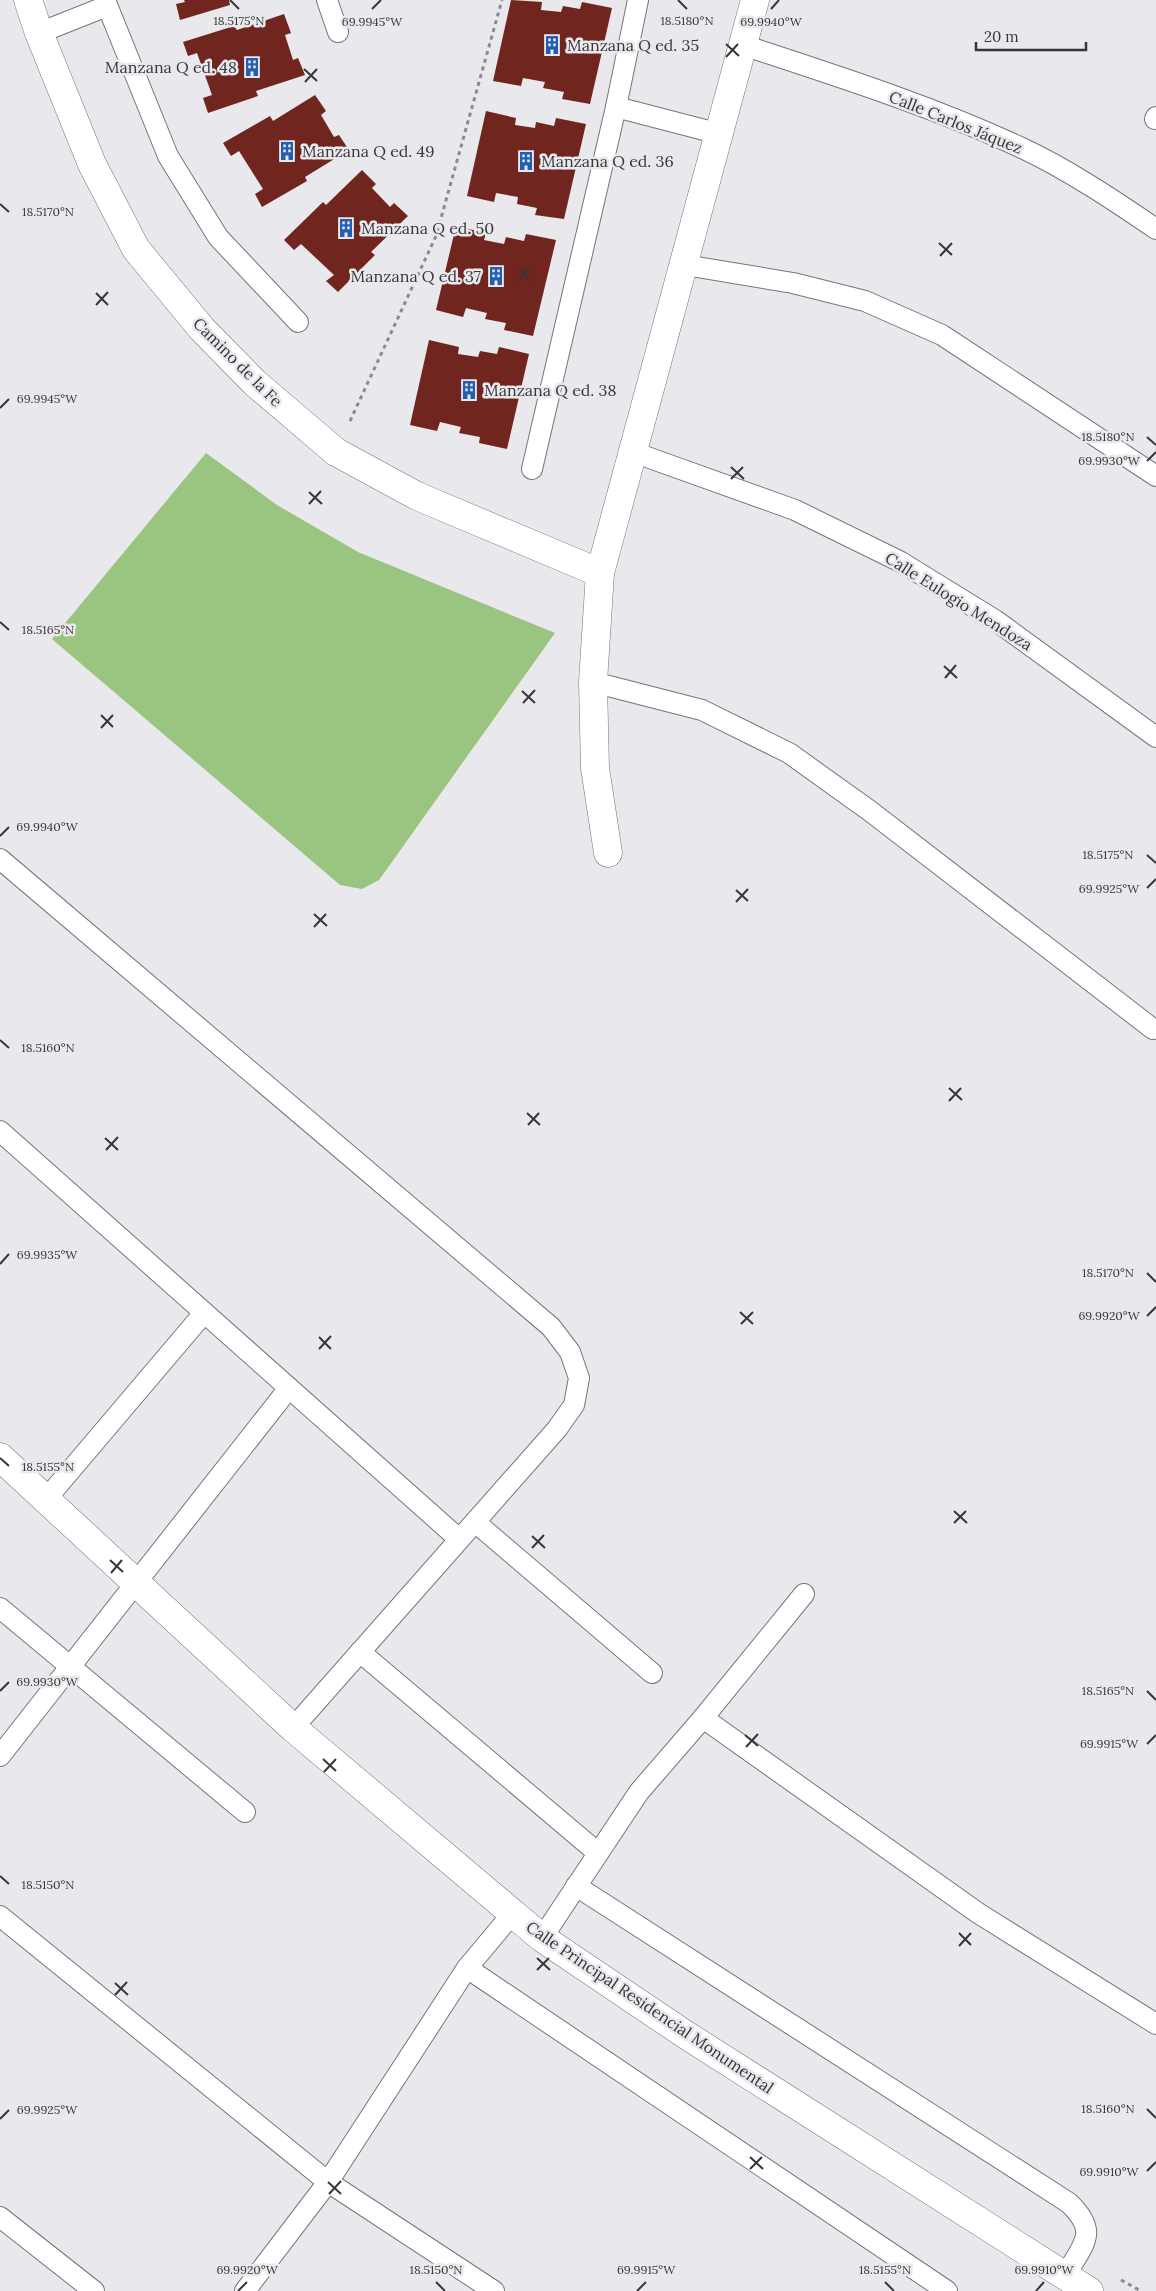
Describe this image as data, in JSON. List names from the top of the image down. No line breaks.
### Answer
{"streets":{"street":["Camino de la Fe","Calle Principal Residencial Monumental"],"lane":["Calle Carlos Jáquez","Calle Eulogio Mendoza"]},"places":{"building":["Manzana Q ed. 35","Manzana Q ed. 48","Manzana Q ed. 49","Manzana Q ed. 36","Manzana Q ed. 50","Manzana Q ed. 37","Manzana Q ed. 38"]},"scale_bar":"20 m","coordinates":["18.5175°N","18.5180°N","69.9945°W","69.9940°W","18.5170°N","69.9930°W","18.5165°N","69.9925°W","18.5160°N","69.9935°W","69.9920°W","18.5155°N","69.9915°W","18.5150°N","69.9910°W"]}
